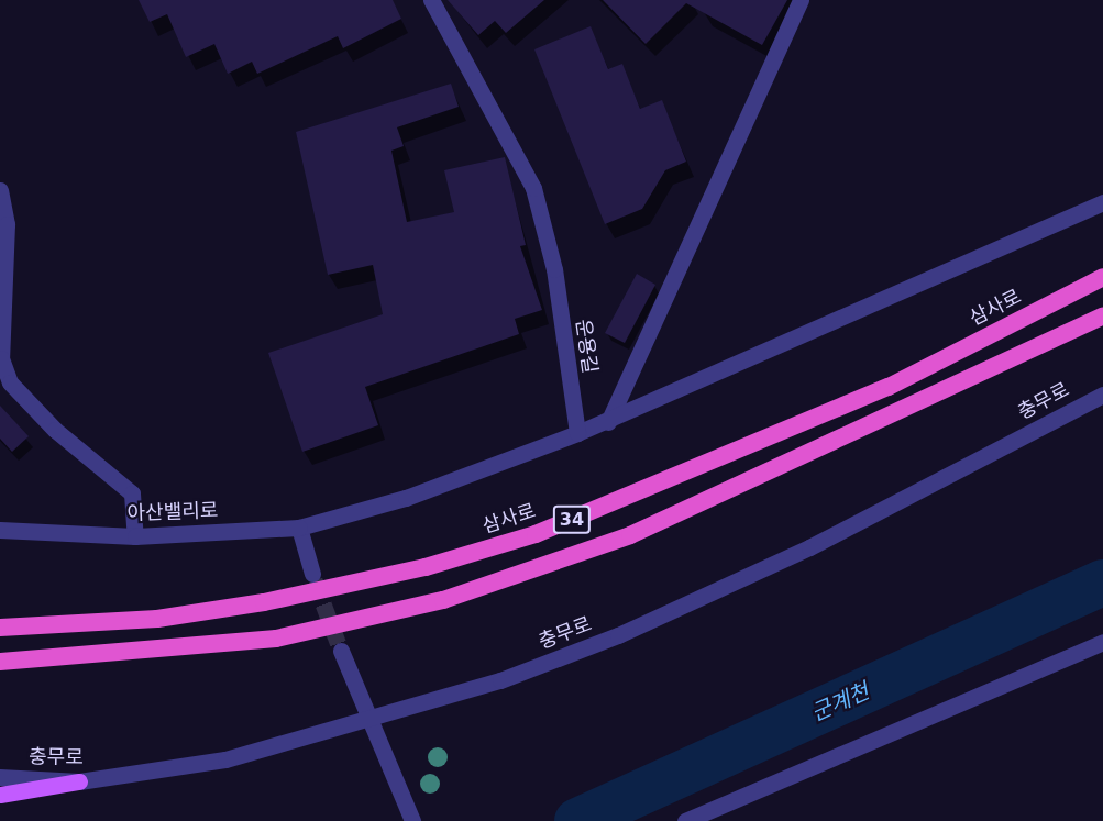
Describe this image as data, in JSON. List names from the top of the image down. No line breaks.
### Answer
{"streets":{"highway":["삼사로","34"],"street":["운용길","충무로","아산밸리로"]},"water":["군계천"]}
